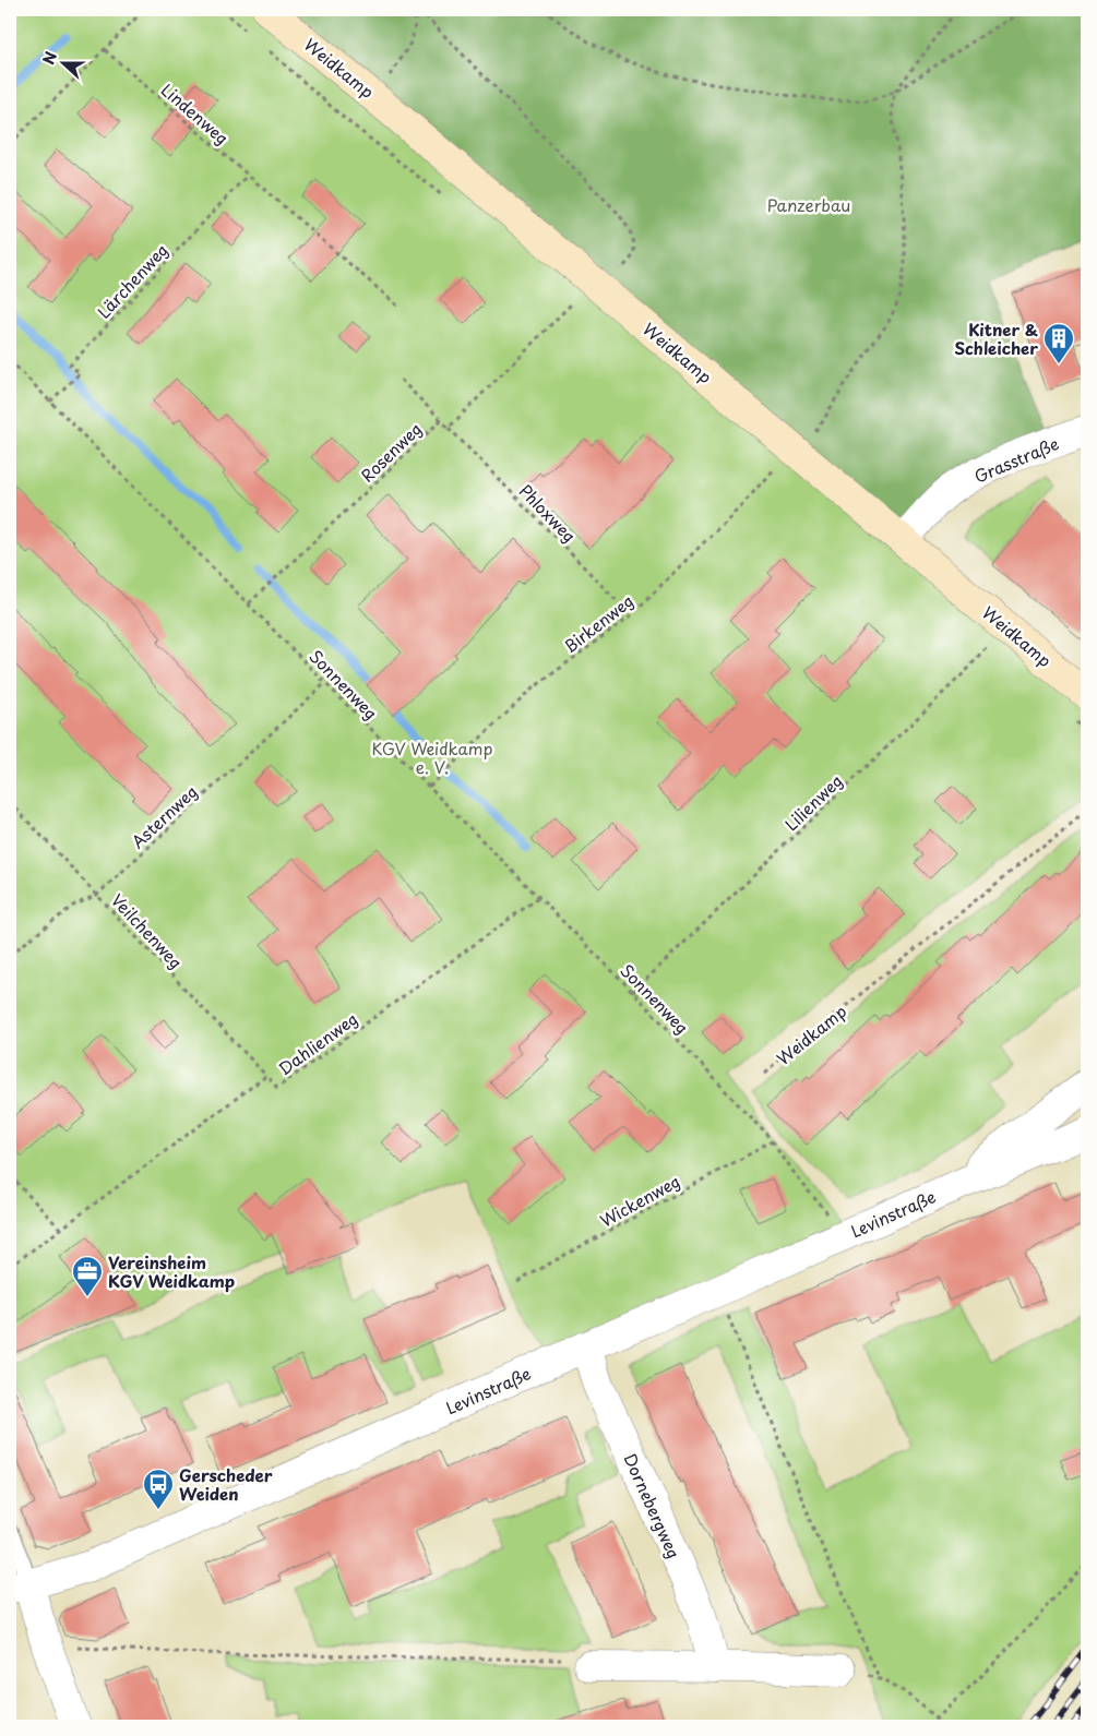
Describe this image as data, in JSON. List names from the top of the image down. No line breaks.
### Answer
{"streets":{"street":["Weidkamp","Grasstraße","Levinstraße","Dornebergweg"],"path":["Lindenweg","Lärchenweg","Rosenweg","Phloxweg","Birkenweg","Sonnenweg","Lilienweg","Asternweg","Veilchenweg","Dahlienweg","Wickenweg"]},"crossings":[["Weidkamp","Rosenweg"],["Weidkamp","Grasstraße"],["Weidkamp","Lilienweg"],["Lindenweg","Lärchenweg"],["Lärchenweg","Sonnenweg"],["Rosenweg","Phloxweg"],["Rosenweg","Sonnenweg"],["Phloxweg","Birkenweg"],["Birkenweg","Sonnenweg"],["Sonnenweg","Lilienweg"],["Sonnenweg","Asternweg"],["Sonnenweg","Dahlienweg"],["Sonnenweg","Wickenweg"],["Sonnenweg","Levinstraße"],["Asternweg","Veilchenweg"],["Veilchenweg","Dahlienweg"],["Levinstraße","Dornebergweg"]],"parks":["Panzerbau","KGV Weidkamp e. V."],"places":{"building":["Kitner & Schleicher"],"office":["Vereinsheim KGV Weidkamp"],"bus stop":["Gerscheder Weiden"]},"north":"left"}
